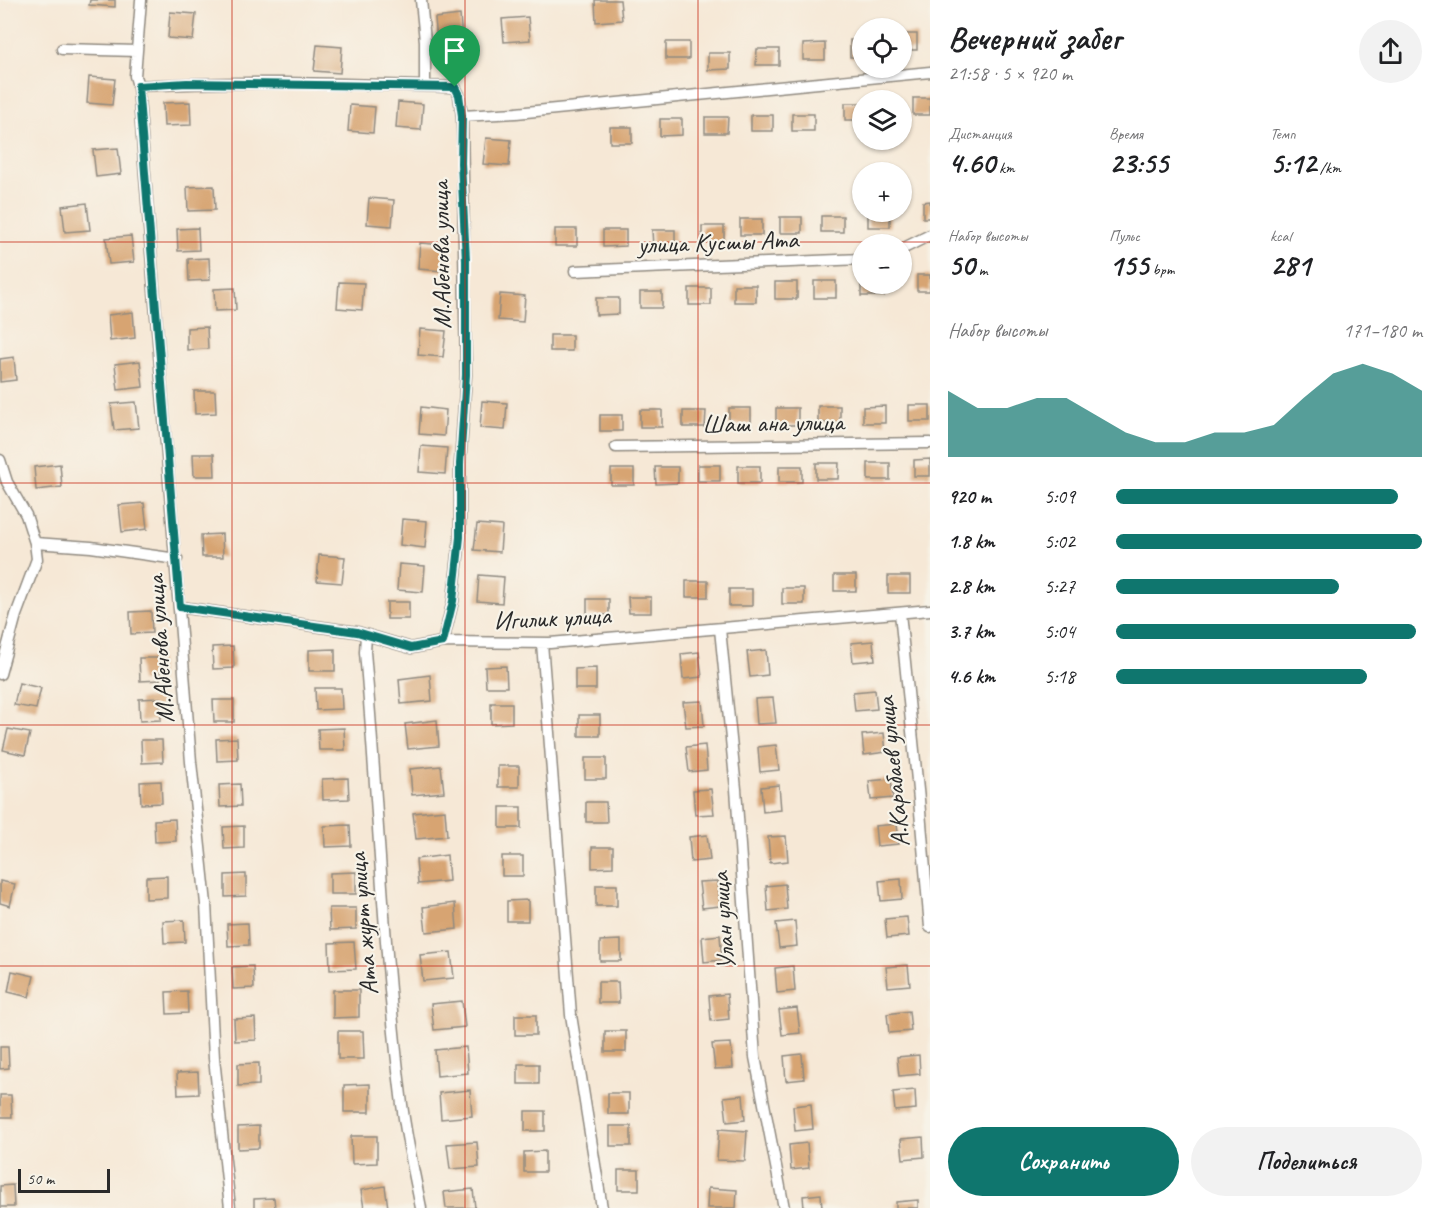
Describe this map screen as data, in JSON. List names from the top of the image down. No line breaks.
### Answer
{"streets":{"street":["улица Кусшы Ата","М.Абенова улица","Шаш ана улица","Игилик улица","А.Карабаев улица","Улан улица","Ата журт улица"]},"crossings":[["М.Абенова улица","Игилик улица"],["Игилик улица","А.Карабаев улица"],["Игилик улица","Улан улица"],["Игилик улица","Ата журт улица"]],"scale_bar":"50 m","page":{"heading":["Вечерний забег","21:58 · 5 × 920 m"],"map_buttons":["+","−"],"stats":[["Дистанция","4.60 km"],["Время","23:55"],["Темп","5:12 /km"],["Набор высоты","50 m"],["Пульс","155 bpm"],["kcal","281"]],"chart":["Набор высоты","171–180 m"],"list":[{"name":"920 m","note":"5:09"},{"name":"1.8 km","note":"5:02"},{"name":"2.8 km","note":"5:27"},{"name":"3.7 km","note":"5:04"},{"name":"4.6 km","note":"5:18"}],"buttons":["Сохранить","Поделиться"],"scale":"50 m"}}
